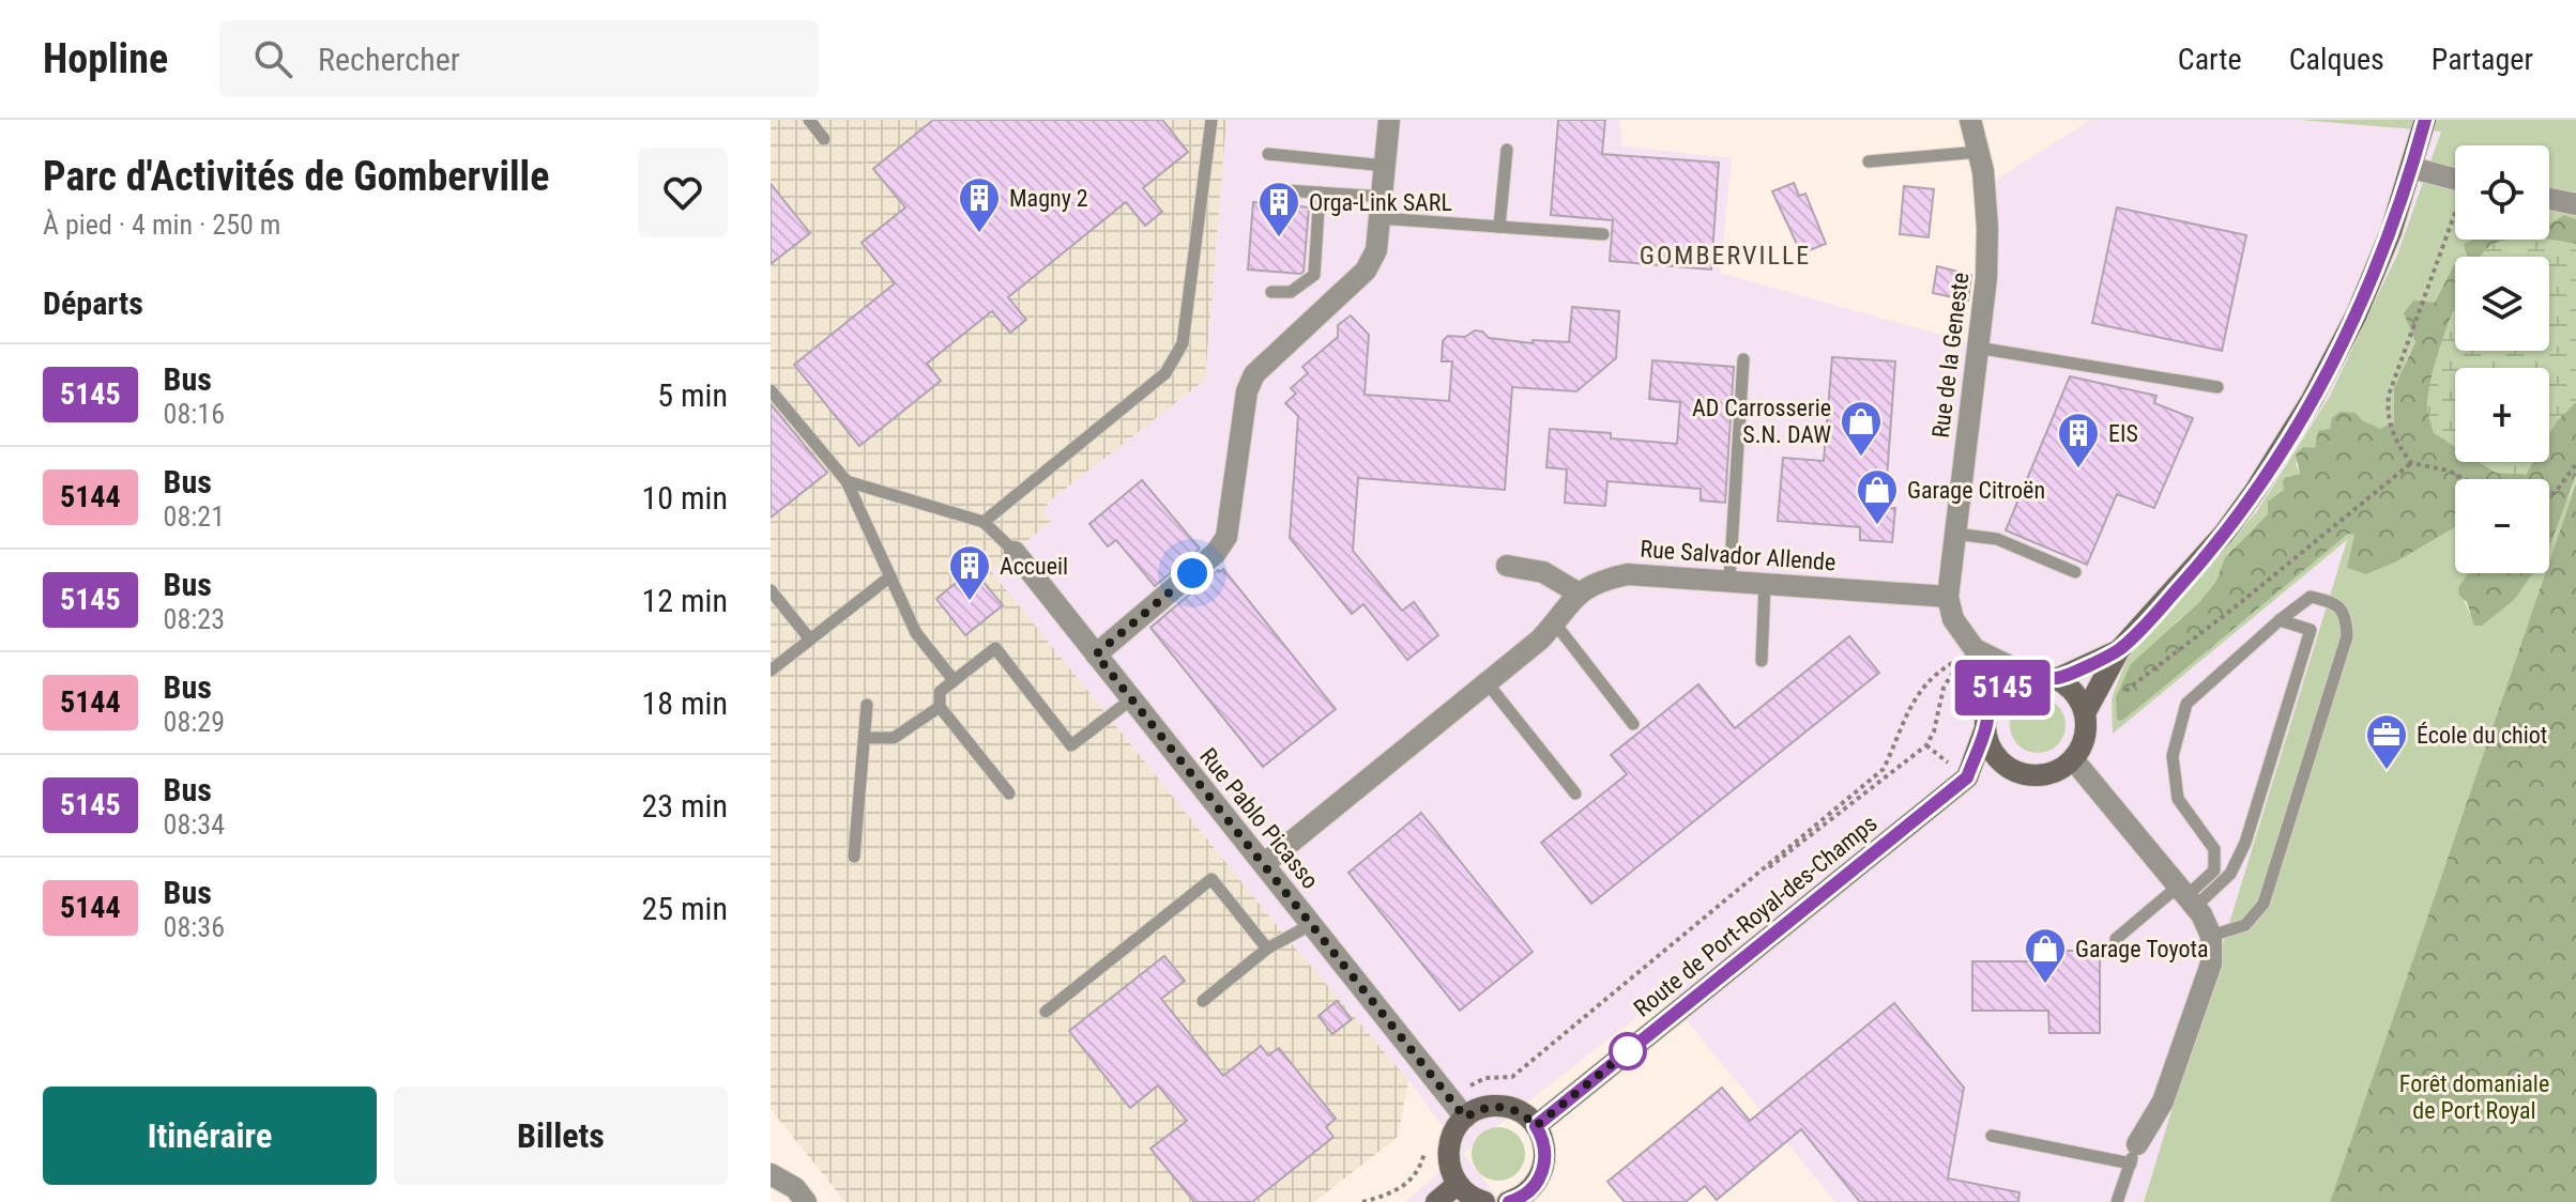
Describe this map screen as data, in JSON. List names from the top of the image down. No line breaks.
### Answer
{"streets":{"main road":["Route de Port-Royal-des-Champs"],"street":["Rue de la Geneste","Rue Salvador Allende","Rue Pablo Picasso"]},"crossings":[["Rue de la Geneste","Rue Salvador Allende"]],"districts":["GOMBERVILLE"],"parks":["Forêt domaniale de Port Royal"],"places":{"building":["Magny 2","Orga-Link SARL","EIS","Accueil"],"shop":["AD Carrosserie S.N. DAW","Garage Citroën","Garage Toyota"],"office":["École du chiot"]},"lines":["bus line 5145"],"page":{"header":"Hopline","search":"Rechercher","nav":["Carte","Calques","Partager"],"heading":[["Parc d'Activités de Gomberville","À pied · 4 min · 250 m"],"Départs"],"on_map":"5145","map_buttons":["+","−"],"list":[{"mark":"5145","name":"Bus","note":"08:16","value":"5 min"},{"mark":"5144","name":"Bus","note":"08:21","value":"10 min"},{"mark":"5145","name":"Bus","note":"08:23","value":"12 min"},{"mark":"5144","name":"Bus","note":"08:29","value":"18 min"},{"mark":"5145","name":"Bus","note":"08:34","value":"23 min"},{"mark":"5144","name":"Bus","note":"08:36","value":"25 min"}],"buttons":["Itinéraire","Billets"]}}
